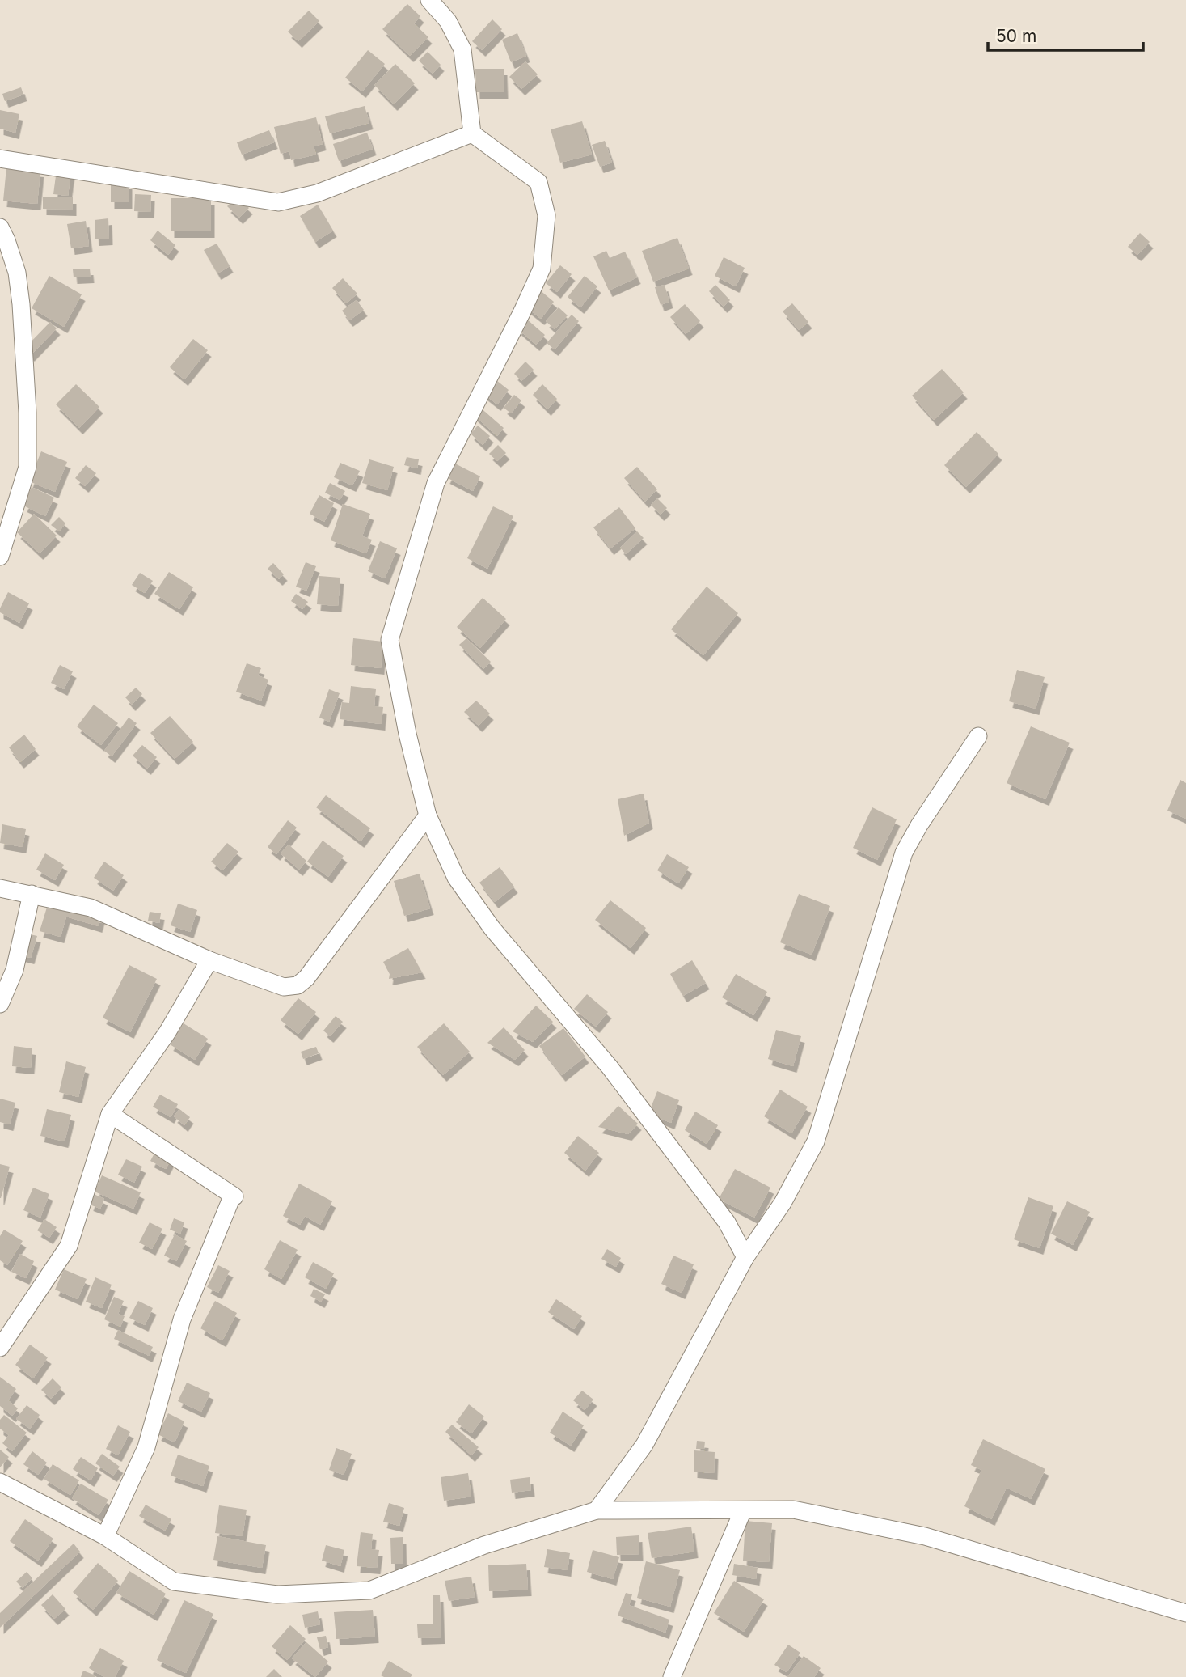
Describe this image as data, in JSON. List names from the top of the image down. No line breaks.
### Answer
{"scale_bar":"50 m"}
